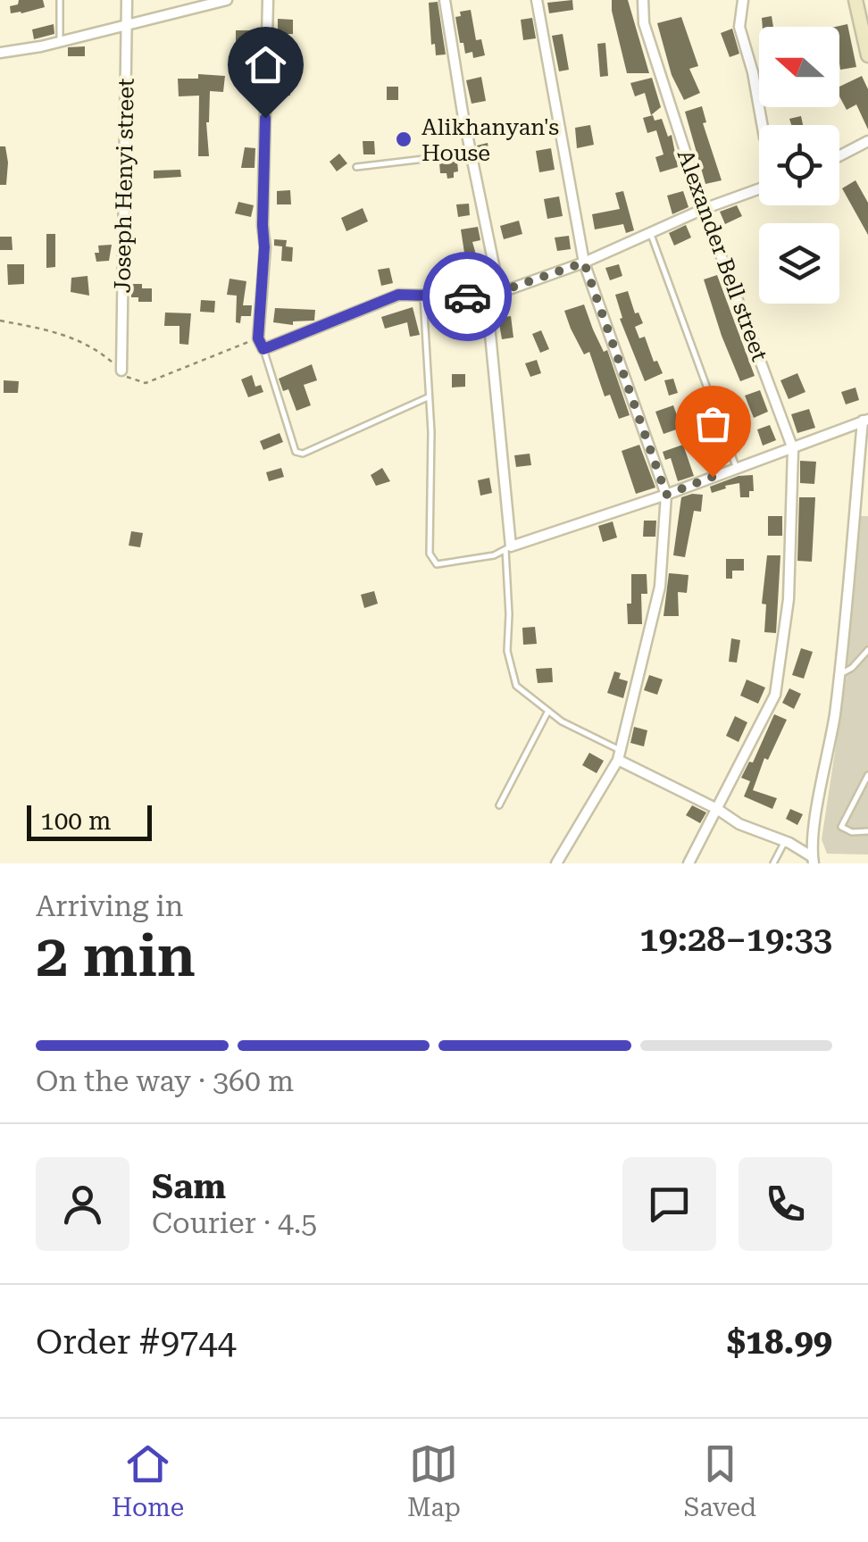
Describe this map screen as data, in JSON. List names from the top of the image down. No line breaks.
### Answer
{"streets":{"street":["Joseph Henyi street","Alexander Bell street"]},"places":["Alikhanyan's House"],"scale_bar":"100 m","north":"left","page":{"scale":"100 m","heading":["2 min","Arriving in","19:28–19:33"],"panel":["Sam","Courier · 4.5","Order #9744","$18.99"],"bar":"On the way · 360 m","tabs":["Home","Map","Saved"]}}
